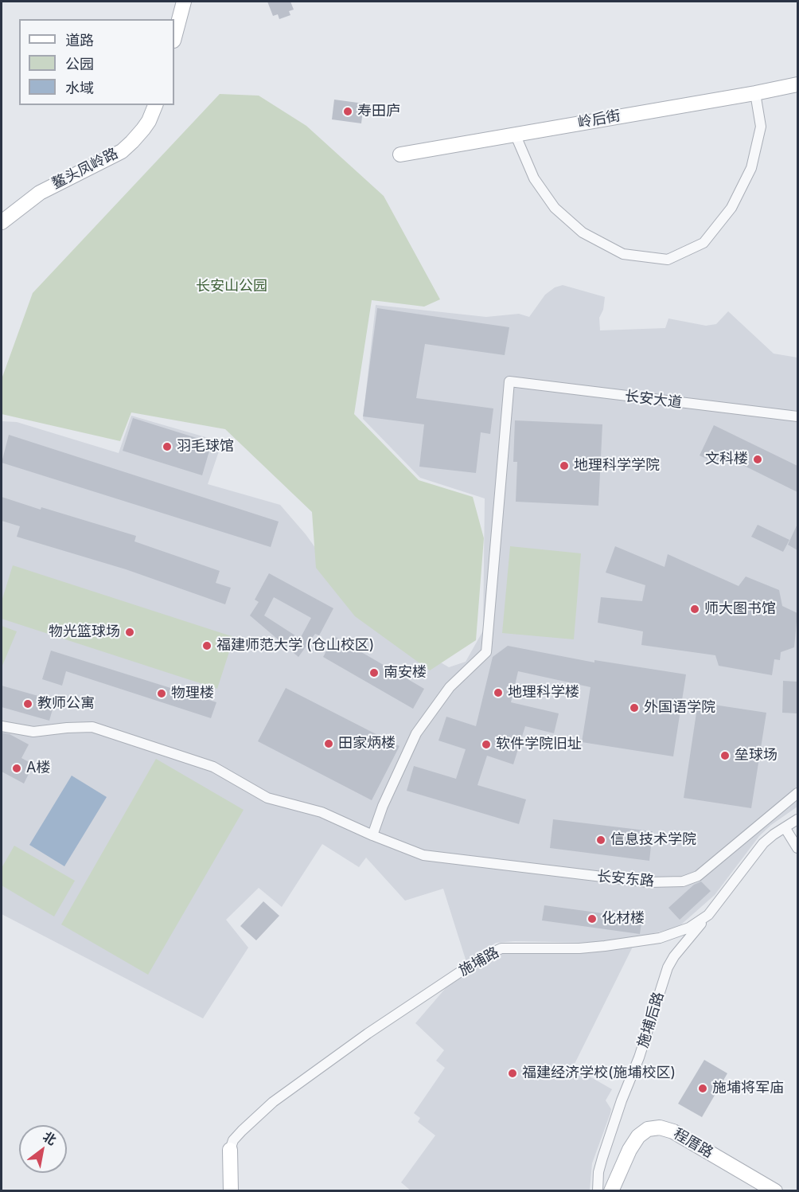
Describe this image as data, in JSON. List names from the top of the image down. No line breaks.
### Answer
{"streets":{"street":["岭后街","鳌头凤岭路","长安大道","长安东路","施埔路","施埔后路","程厝路"]},"crossings":[["长安大道","长安东路"],["施埔路","施埔后路"]],"parks":["长安山公园"],"places":["寿田庐","羽毛球馆","文科楼","地理科学学院","师大图书馆","物光篮球场","福建师范大学 (仓山校区)","南安楼","地理科学楼","物理楼","教师公寓","外国语学院","田家炳楼","软件学院旧址","垒球场","A楼","信息技术学院","化材楼","福建经济学校(施埔校区)","施埔将军庙"],"legend":["道路","公园","水域"],"north":"top right"}
